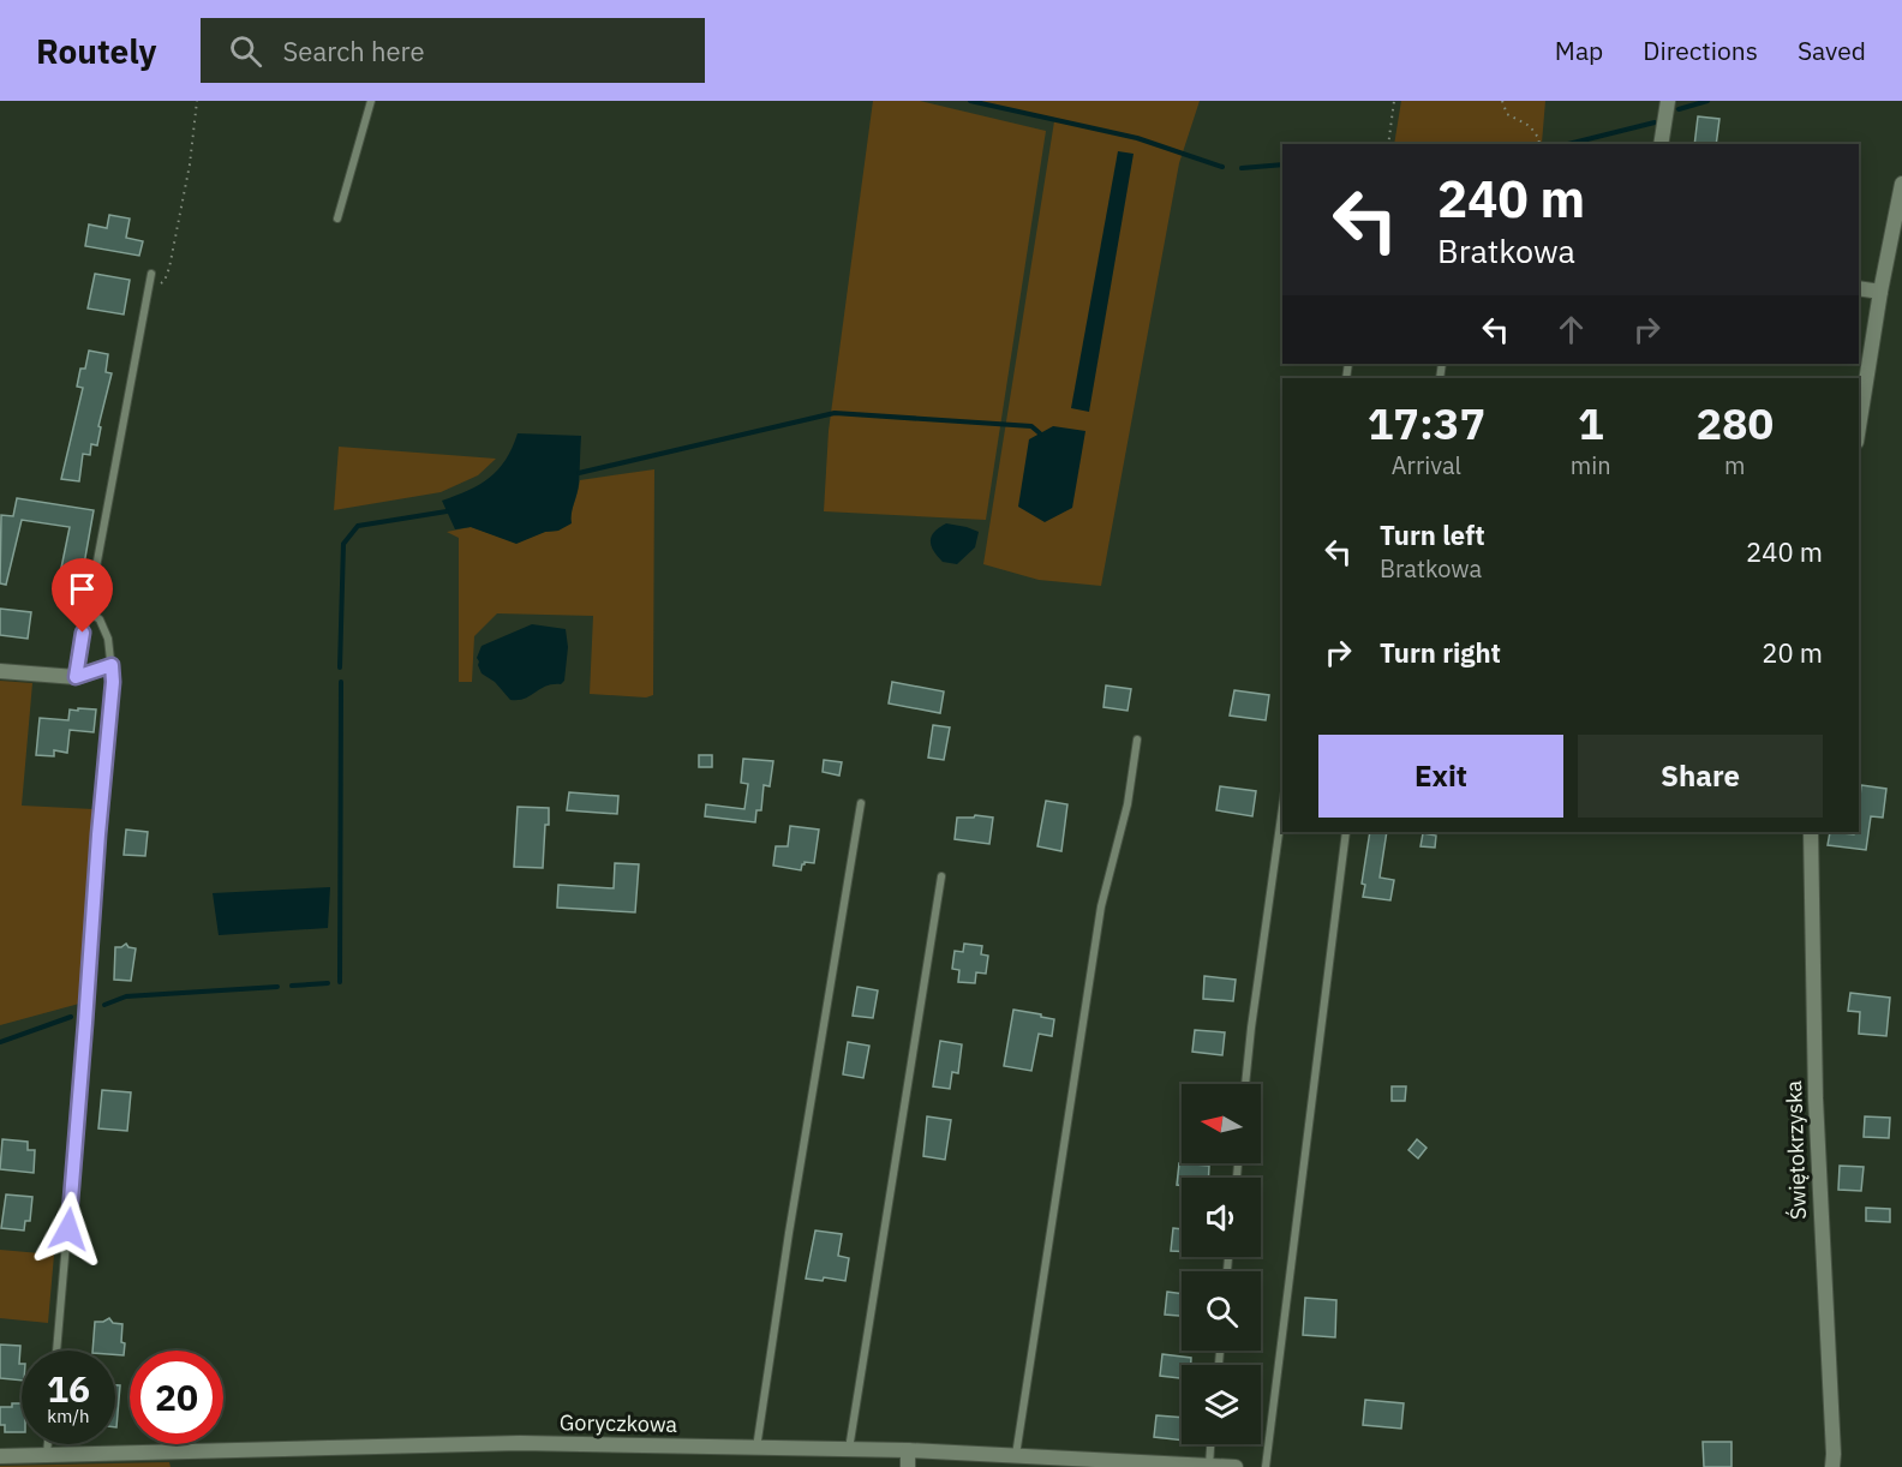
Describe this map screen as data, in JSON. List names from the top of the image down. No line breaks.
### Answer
{"streets":{"street":["Świętokrzyska","Goryczkowa"]},"north":"left","page":{"header":"Routely","search":"Search here","nav":["Map","Directions","Saved"],"turn":["240 m","Bratkowa"],"eta":["17:37","Arrival","1","min","280","m"],"list":[{"name":"Turn left","note":"Bratkowa","value":"240 m"},{"name":"Turn right","value":"20 m"}],"buttons":["Exit","Share"],"speed":"16 km/h","limit":"20"}}
